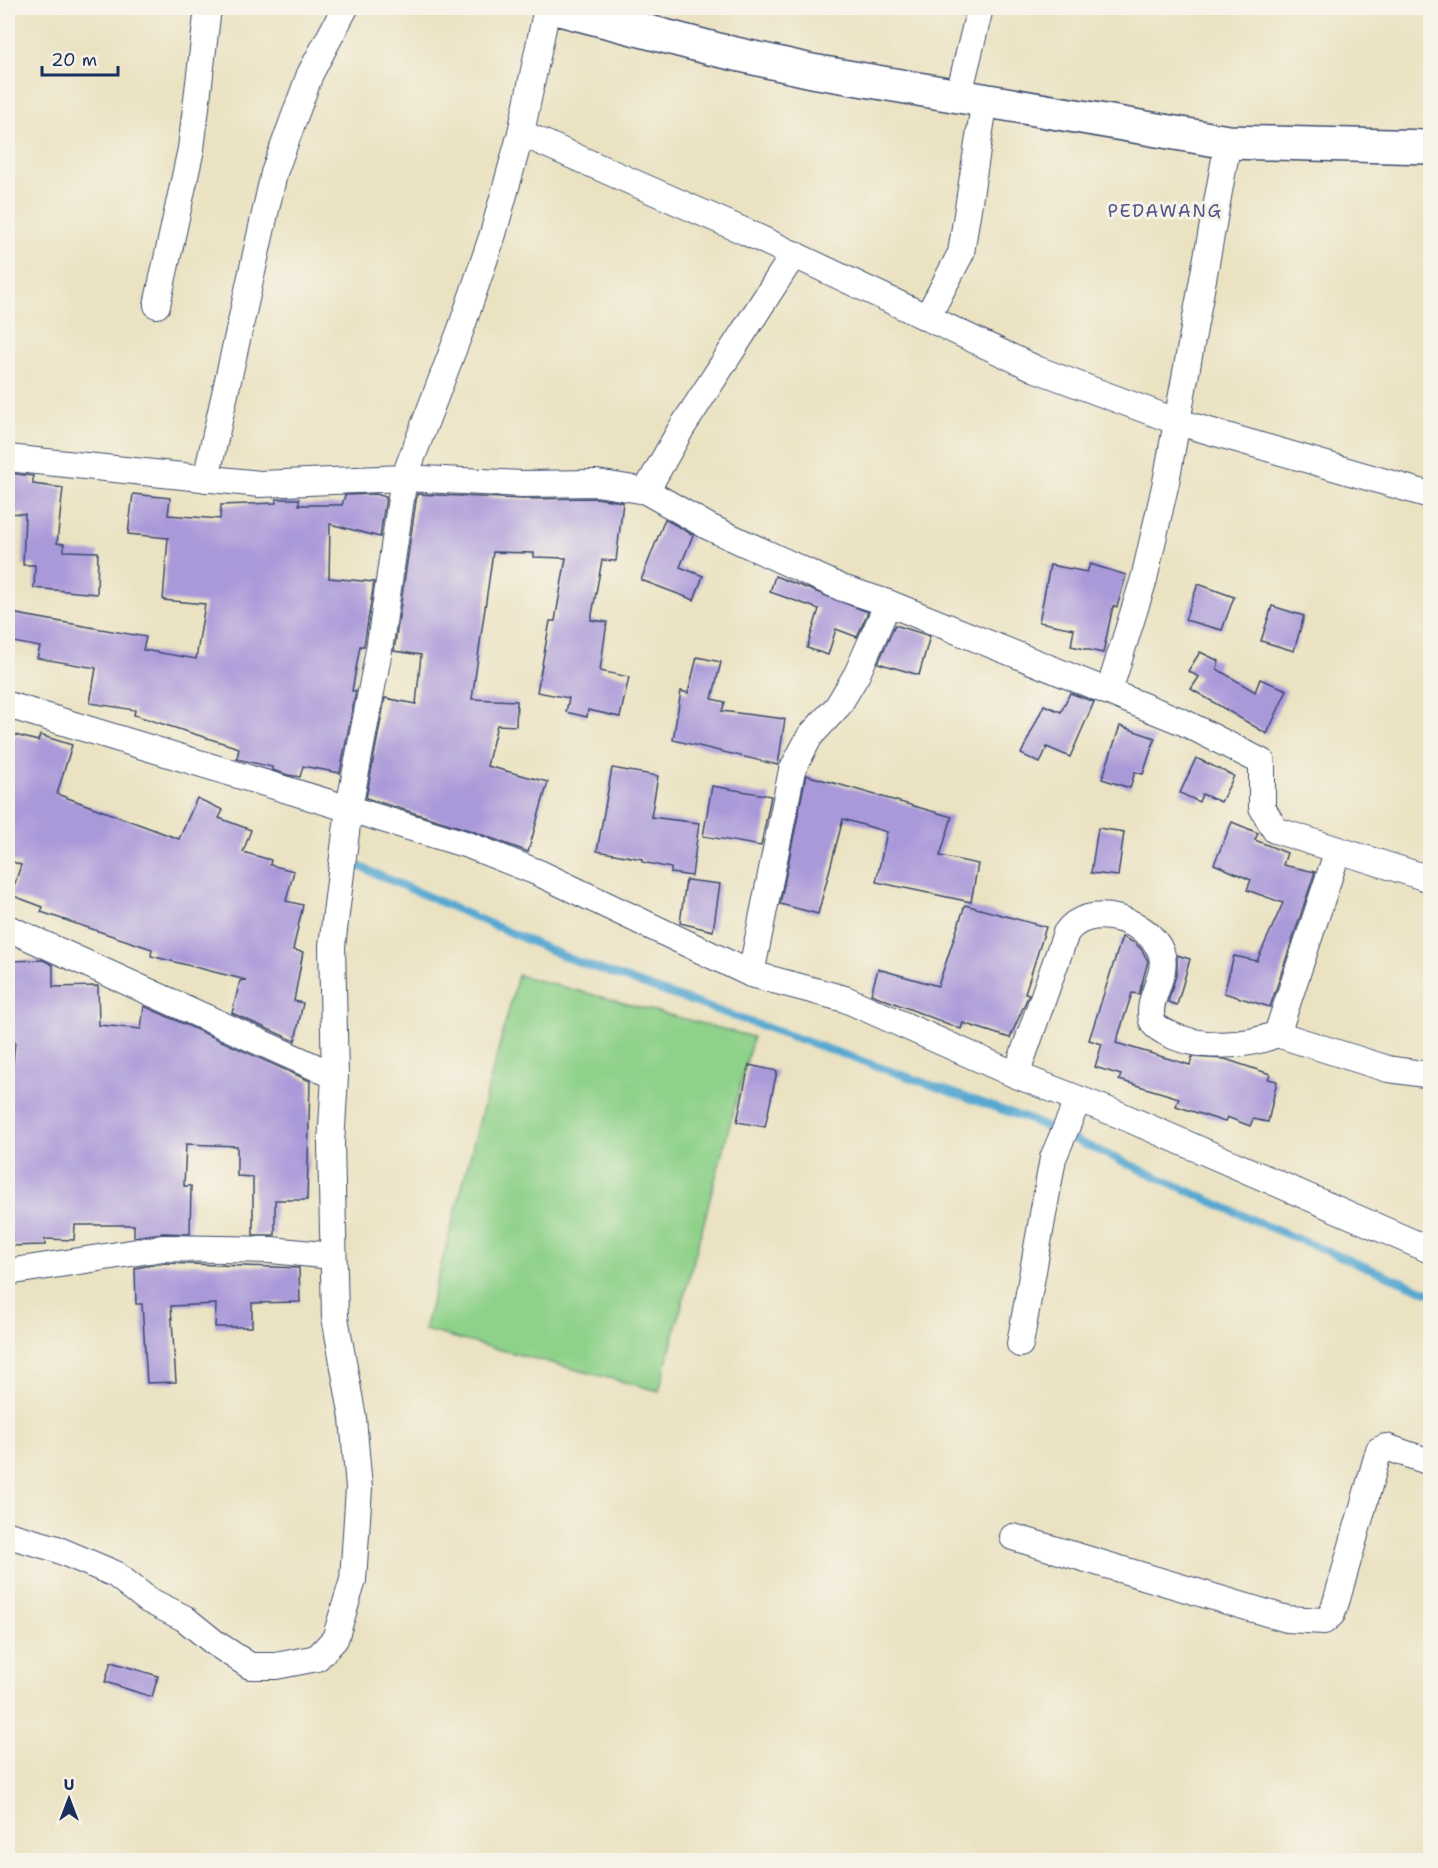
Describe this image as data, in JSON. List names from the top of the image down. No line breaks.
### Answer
{"districts":["PEDAWANG"],"scale_bar":"20 m","north":"top"}
